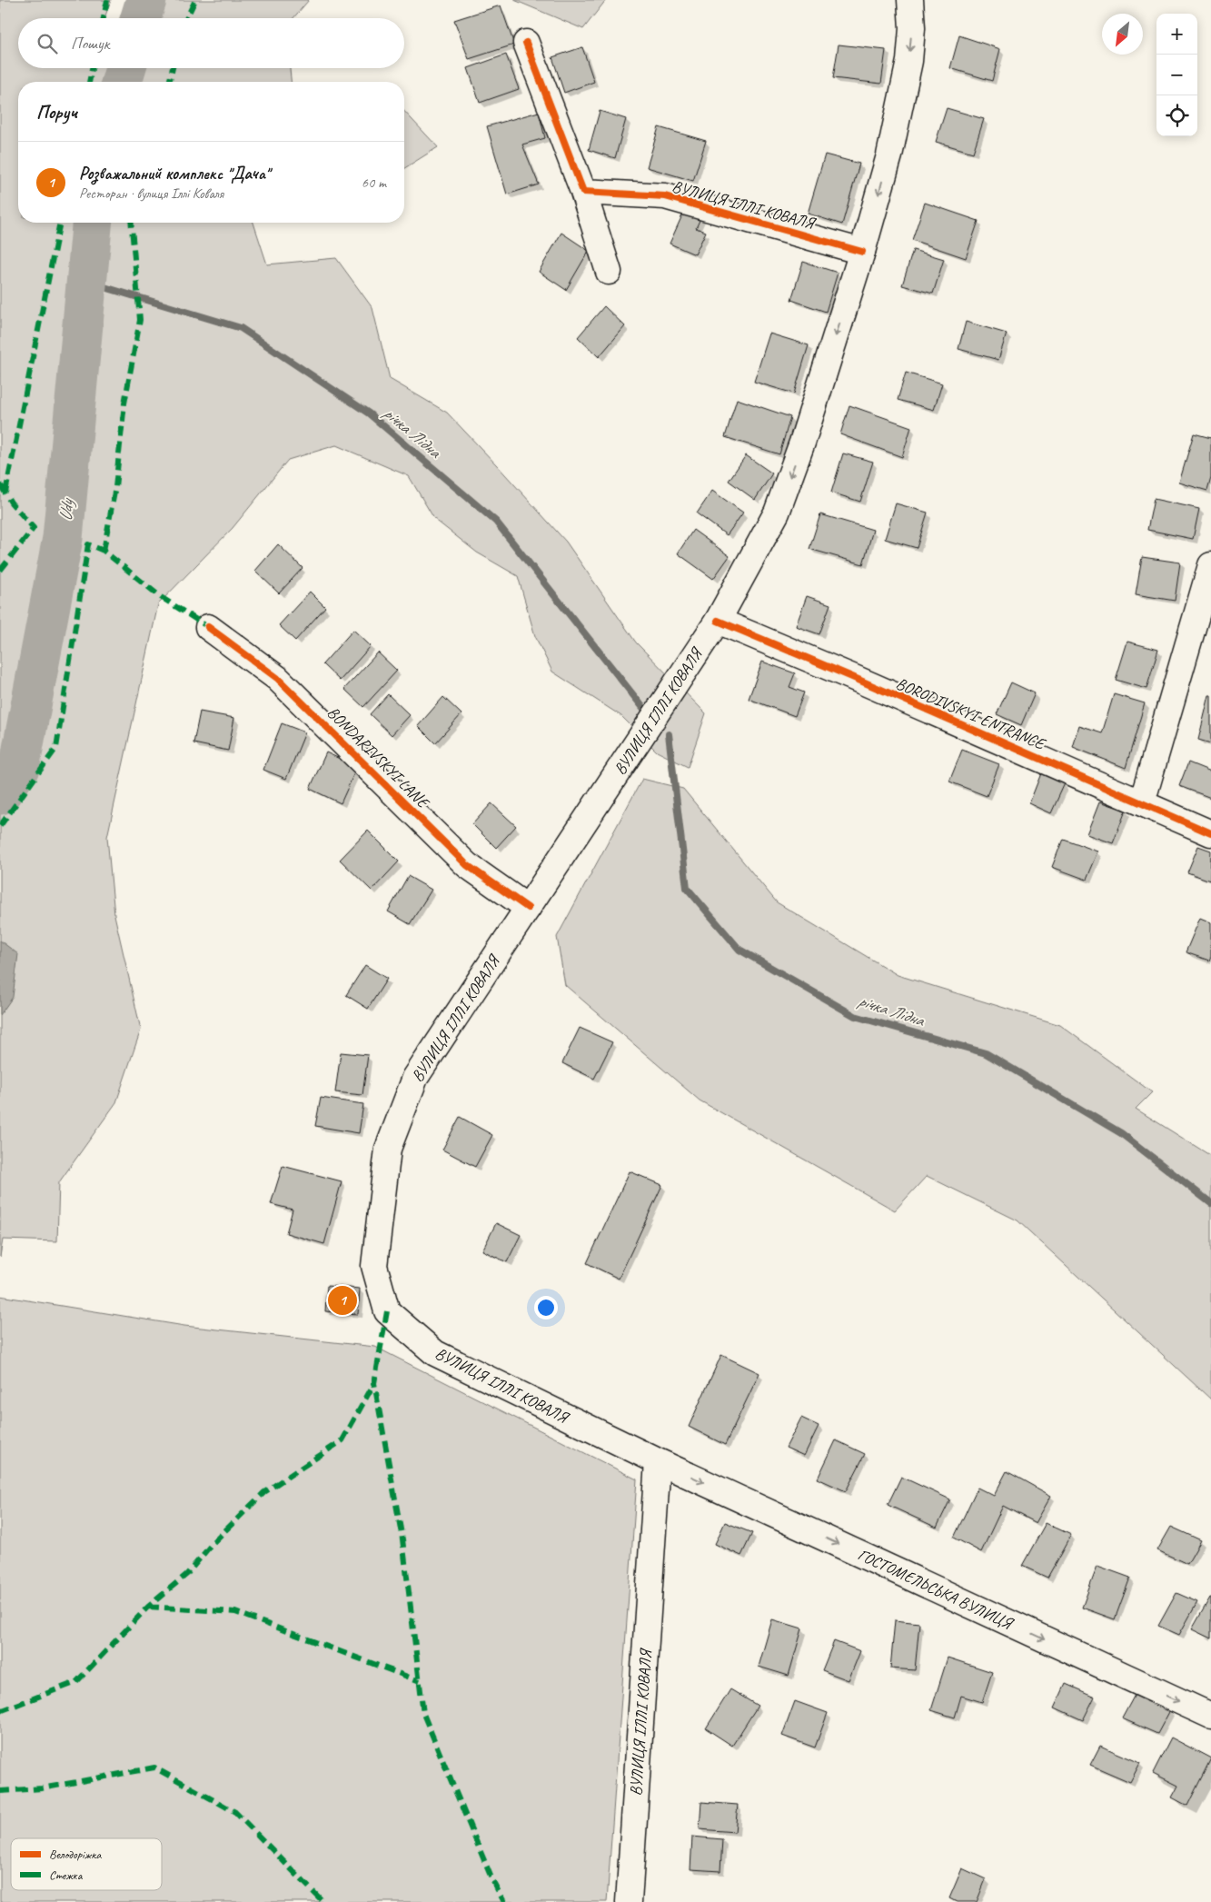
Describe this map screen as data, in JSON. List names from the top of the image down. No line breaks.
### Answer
{"streets":{"main road":["ВУЛИЦЯ ІЛЛІ КОВАЛЯ","BORODIVSKYI ENTRANCE","BONDARIVSKYI LANE","ГОСТОМЕЛЬСЬКА ВУЛИЦЯ"]},"crossings":[["ВУЛИЦЯ ІЛЛІ КОВАЛЯ","BORODIVSKYI ENTRANCE"],["ВУЛИЦЯ ІЛЛІ КОВАЛЯ","BONDARIVSKYI LANE"],["ВУЛИЦЯ ІЛЛІ КОВАЛЯ","ГОСТОМЕЛЬСЬКА ВУЛИЦЯ"]],"one_way":["ГОСТОМЕЛЬСЬКА ВУЛИЦЯ"],"water":["річка Лідна","Udy"],"legend":["Велодоріжка","Стежка"],"north":"bottom left","page":{"map_buttons":["+","−"],"search":"Пошук","heading":"Поруч","list":[{"mark":"1","name":"Розважальний комплекс \"Дача\"","note":"Ресторан · вулиця Іллі Коваля","value":"60 m"}],"pins":"1"}}
